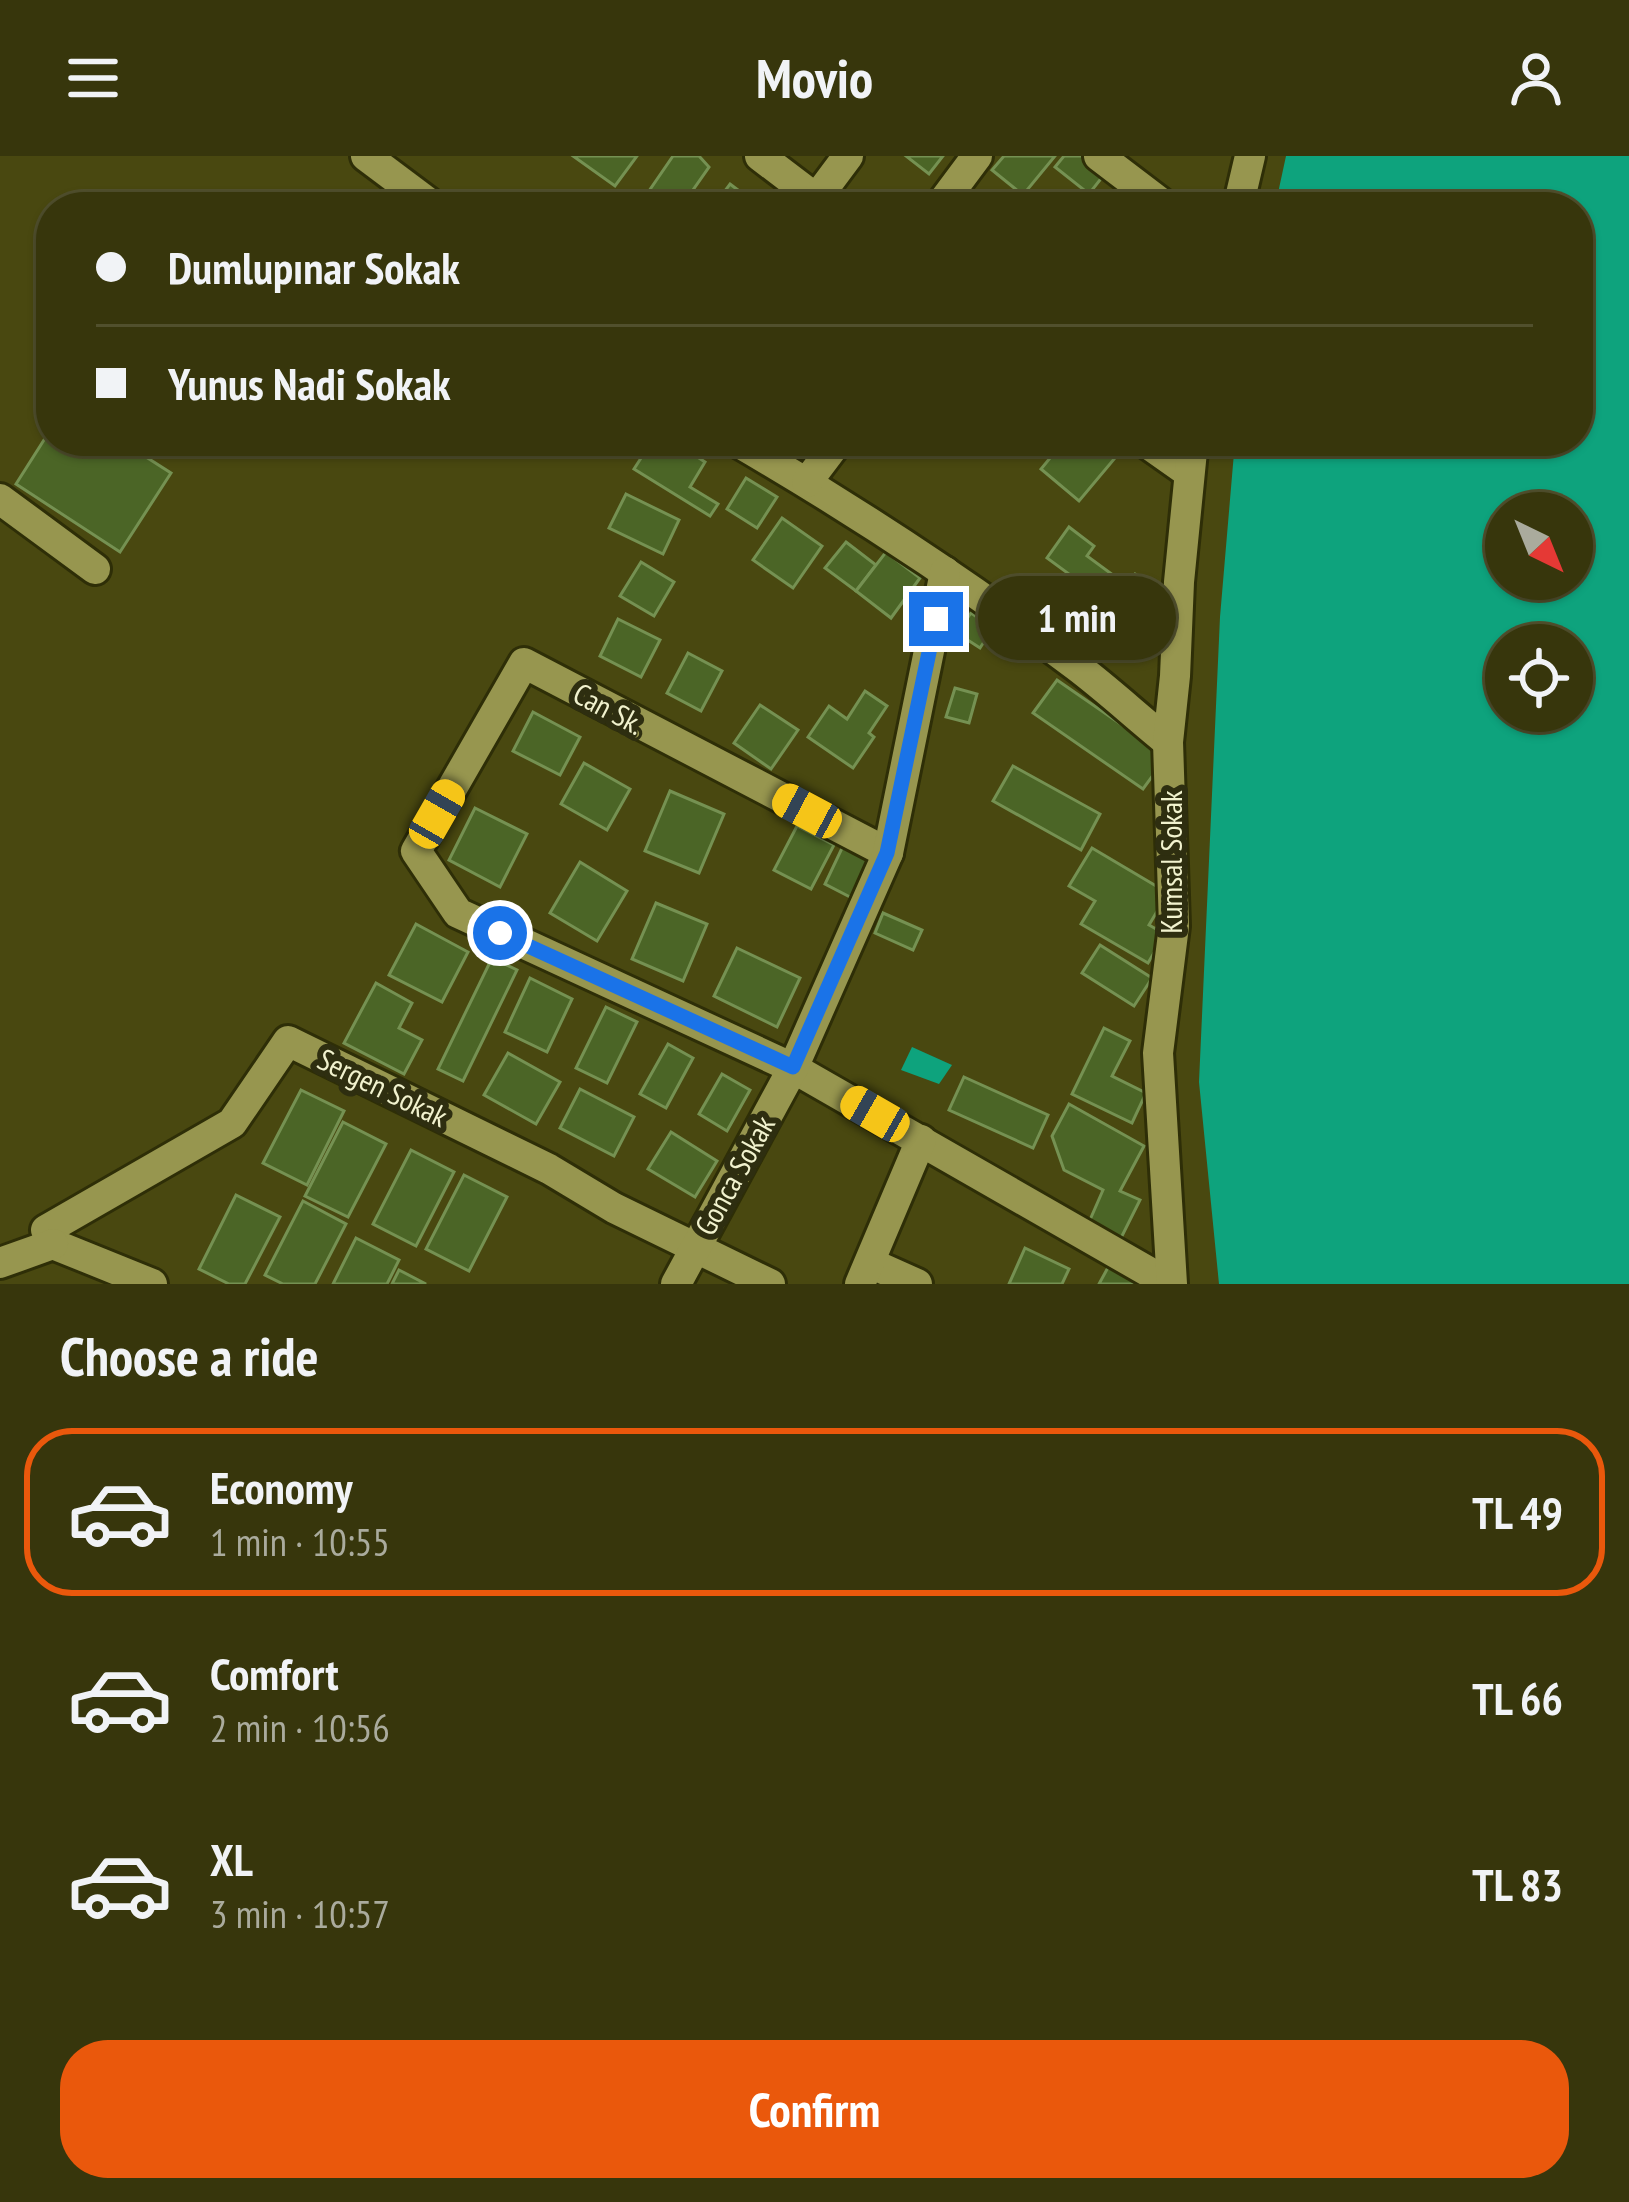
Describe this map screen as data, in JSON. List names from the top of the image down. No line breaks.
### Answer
{"streets":{"street":["Can Sk.","Kumsal Sokak","Sergen Sokak","Gonca Sokak"]},"crossings":[["Can Sk.","Gonca Sokak"],["Sergen Sokak","Gonca Sokak"]],"north":"bottom right","page":{"header":"Movio","banner":["Dumlupınar Sokak","Yunus Nadi Sokak"],"bubble":"1 min","heading":"Choose a ride","list":[{"name":"Economy","note":"1 min · 10:55","value":"TL 49"},{"name":"Comfort","note":"2 min · 10:56","value":"TL 66"},{"name":"XL","note":"3 min · 10:57","value":"TL 83"}],"buttons":"Confirm"}}
